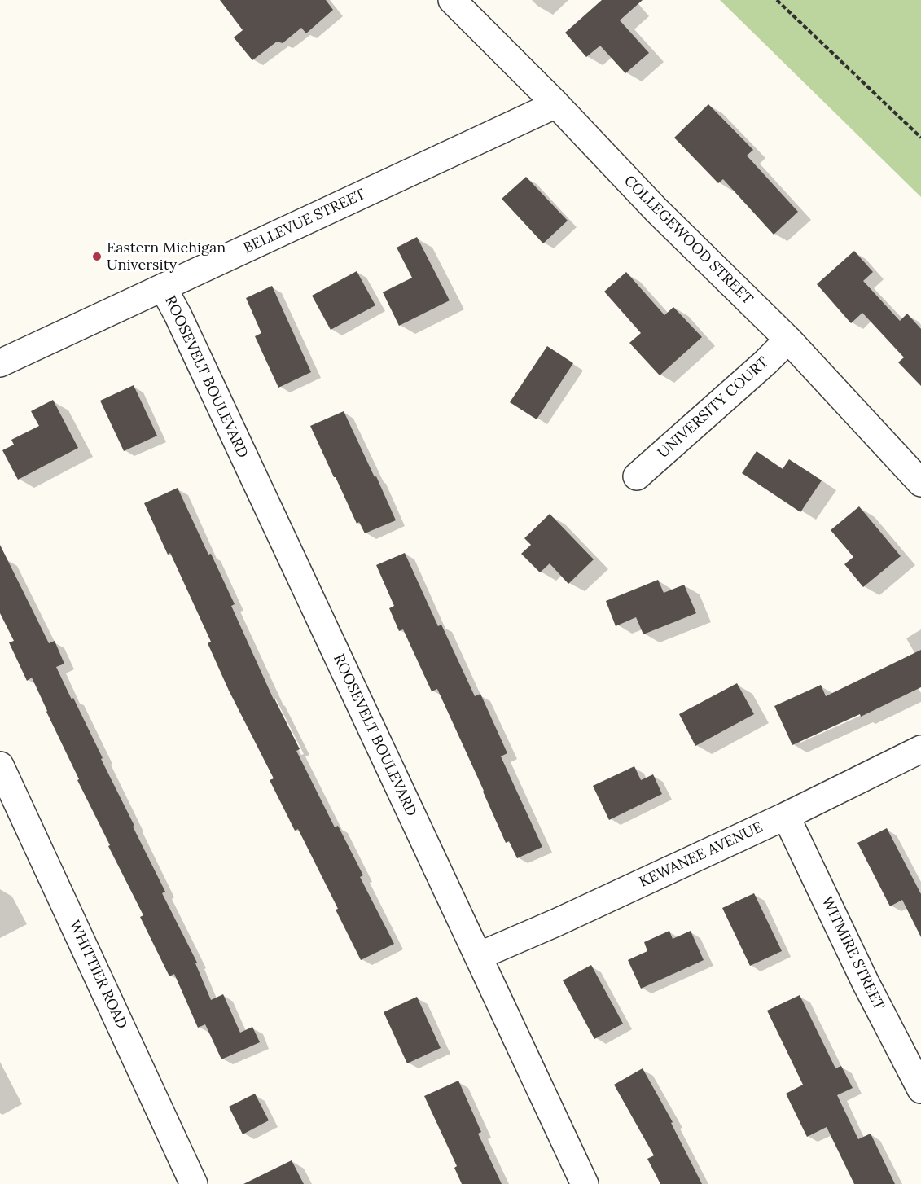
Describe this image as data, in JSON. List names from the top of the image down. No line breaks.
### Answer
{"streets":{"street":["BELLEVUE STREET","COLLEGEWOOD STREET","ROOSEVELT BOULEVARD","UNIVERSITY COURT","KEWANEE AVENUE","WITMIRE STREET","WHITTIER ROAD"]},"crossings":[["BELLEVUE STREET","COLLEGEWOOD STREET"],["BELLEVUE STREET","ROOSEVELT BOULEVARD"],["COLLEGEWOOD STREET","UNIVERSITY COURT"],["ROOSEVELT BOULEVARD","KEWANEE AVENUE"],["KEWANEE AVENUE","WITMIRE STREET"]],"places":["Eastern Michigan University"]}
